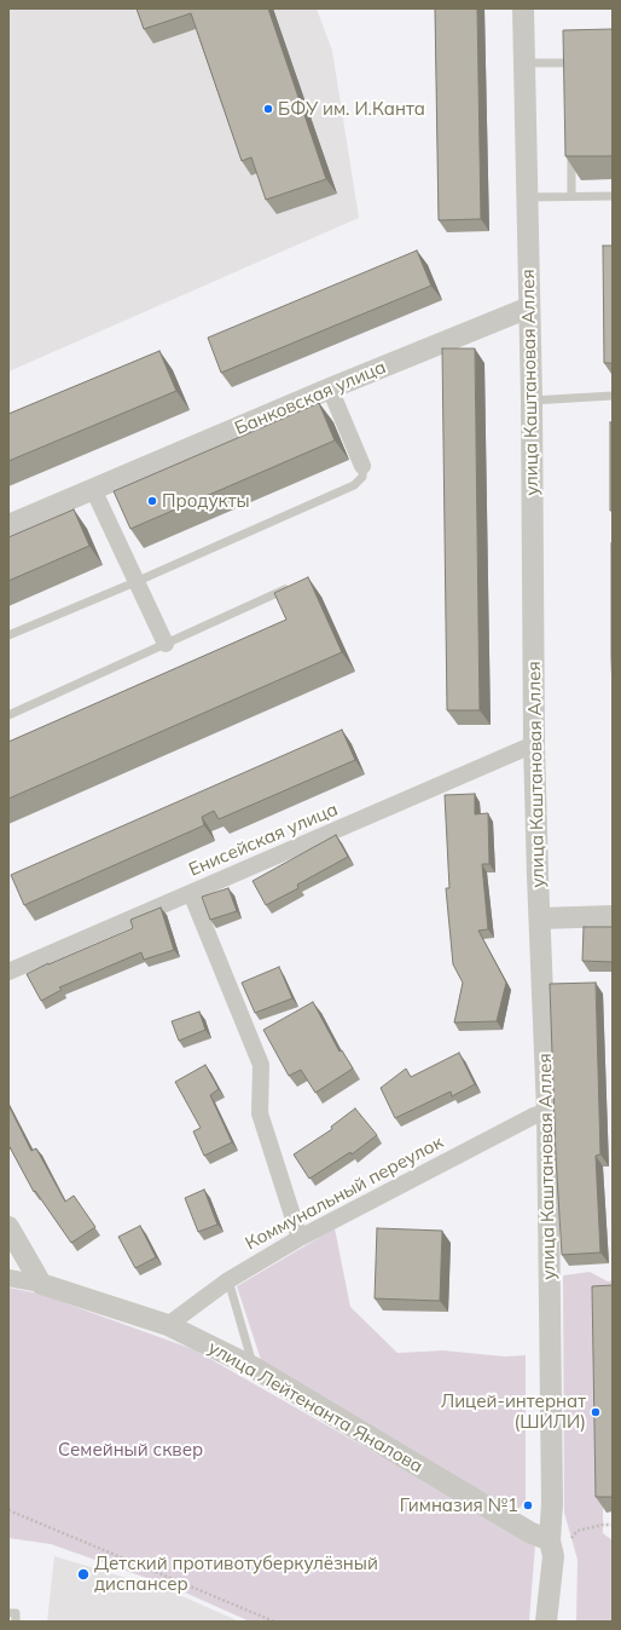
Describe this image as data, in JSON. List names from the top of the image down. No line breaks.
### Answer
{"streets":{"street":["улица Каштановая Аллея","Банковская улица","Енисейская улица","Коммунальный переулок","улица Лейтенанта Яналова"]},"crossings":[["улица Каштановая Аллея","Банковская улица"],["улица Каштановая Аллея","Енисейская улица"],["улица Каштановая Аллея","Коммунальный переулок"],["улица Каштановая Аллея","улица Лейтенанта Яналова"],["Коммунальный переулок","улица Лейтенанта Яналова"]],"parks":["Семейный сквер"],"places":["БФУ им. И.Канта","Продукты","Лицей-интернат (ШИЛИ)","Гимназия №1","Детский противотуберкулёзный диспансер"]}
